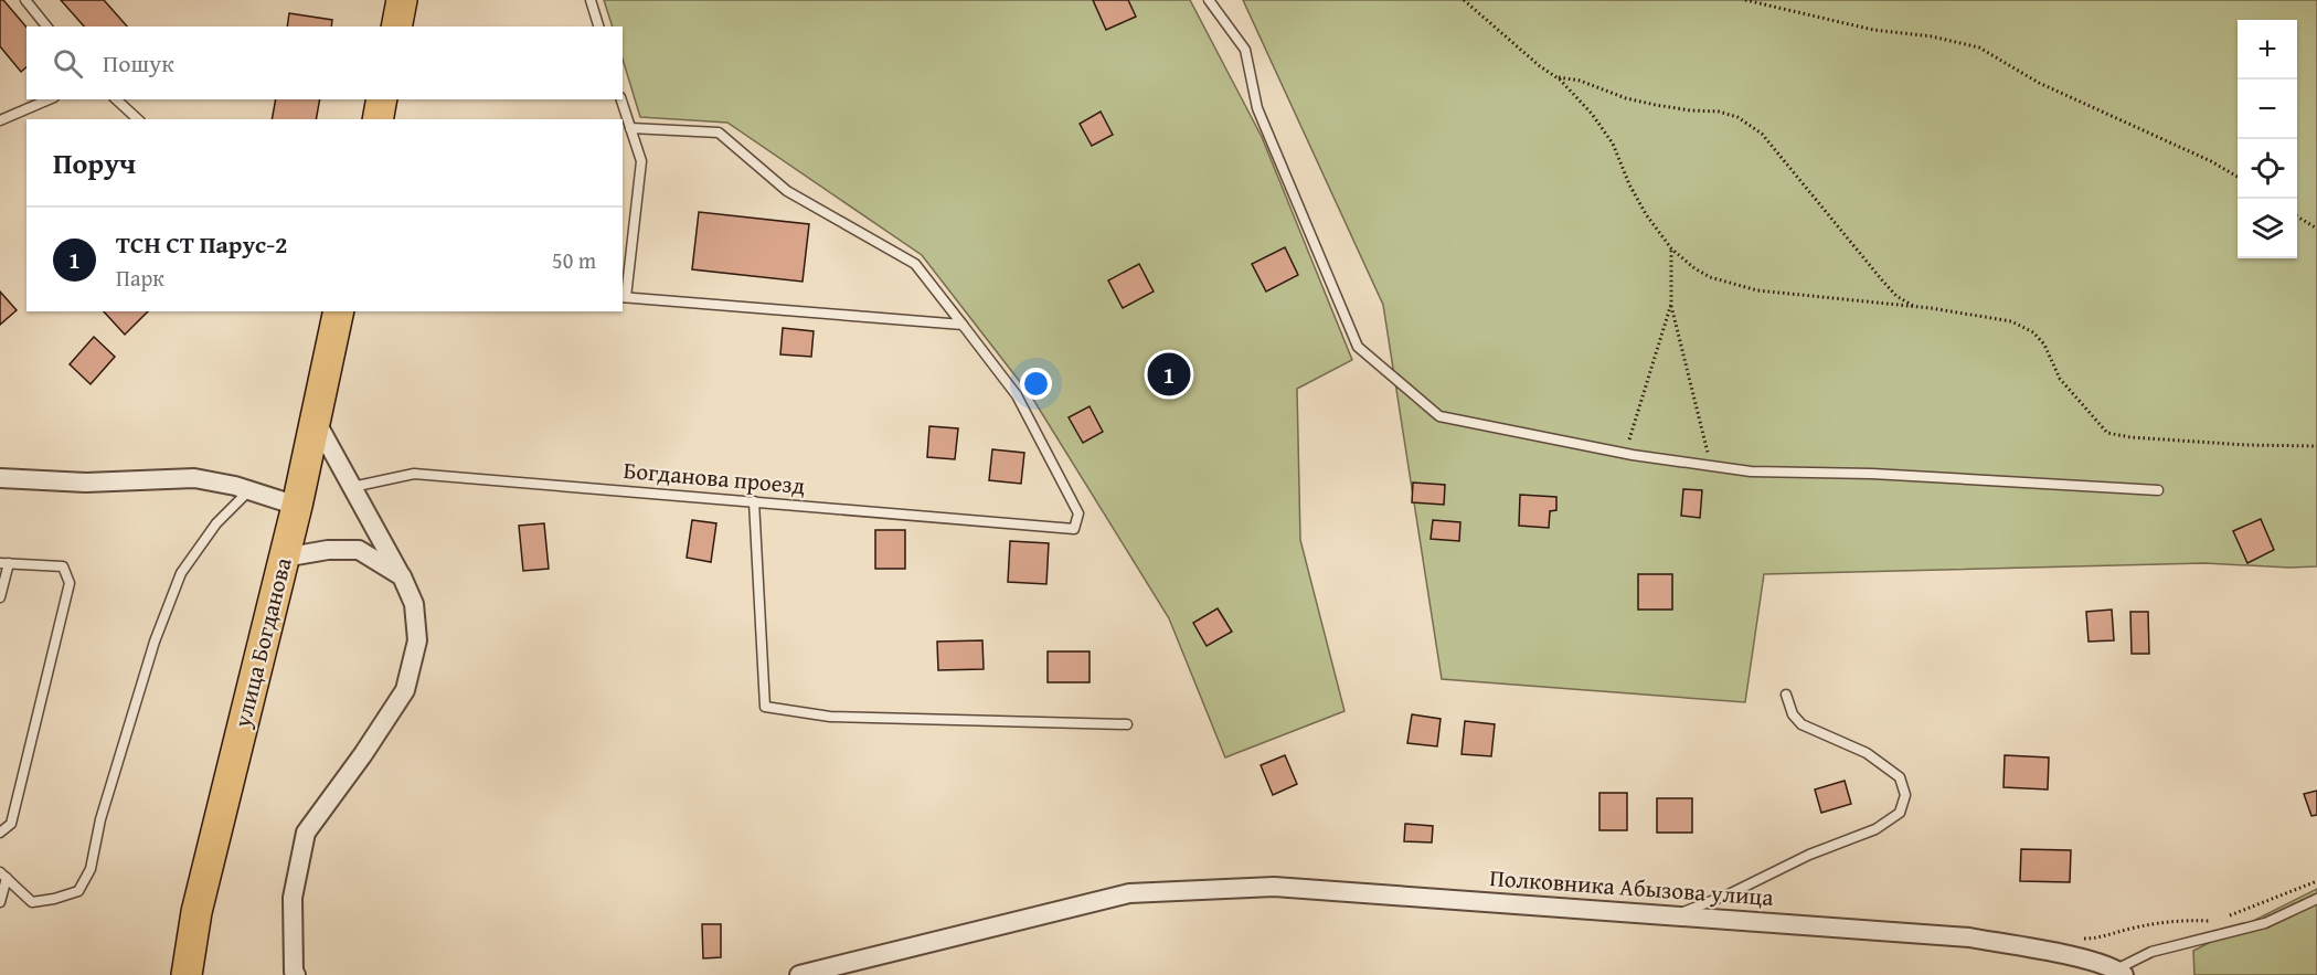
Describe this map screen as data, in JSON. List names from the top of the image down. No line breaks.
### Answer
{"streets":{"main road":["улица Богданова"],"street":["Полковника Абызова улица"],"lane":["Богданова проезд"]},"page":{"map_buttons":["+","−"],"search":"Пошук","heading":"Поруч","list":[{"mark":"1","name":"ТСН СТ Парус-2","note":"Парк","value":"50 m"}],"pins":"1"}}
